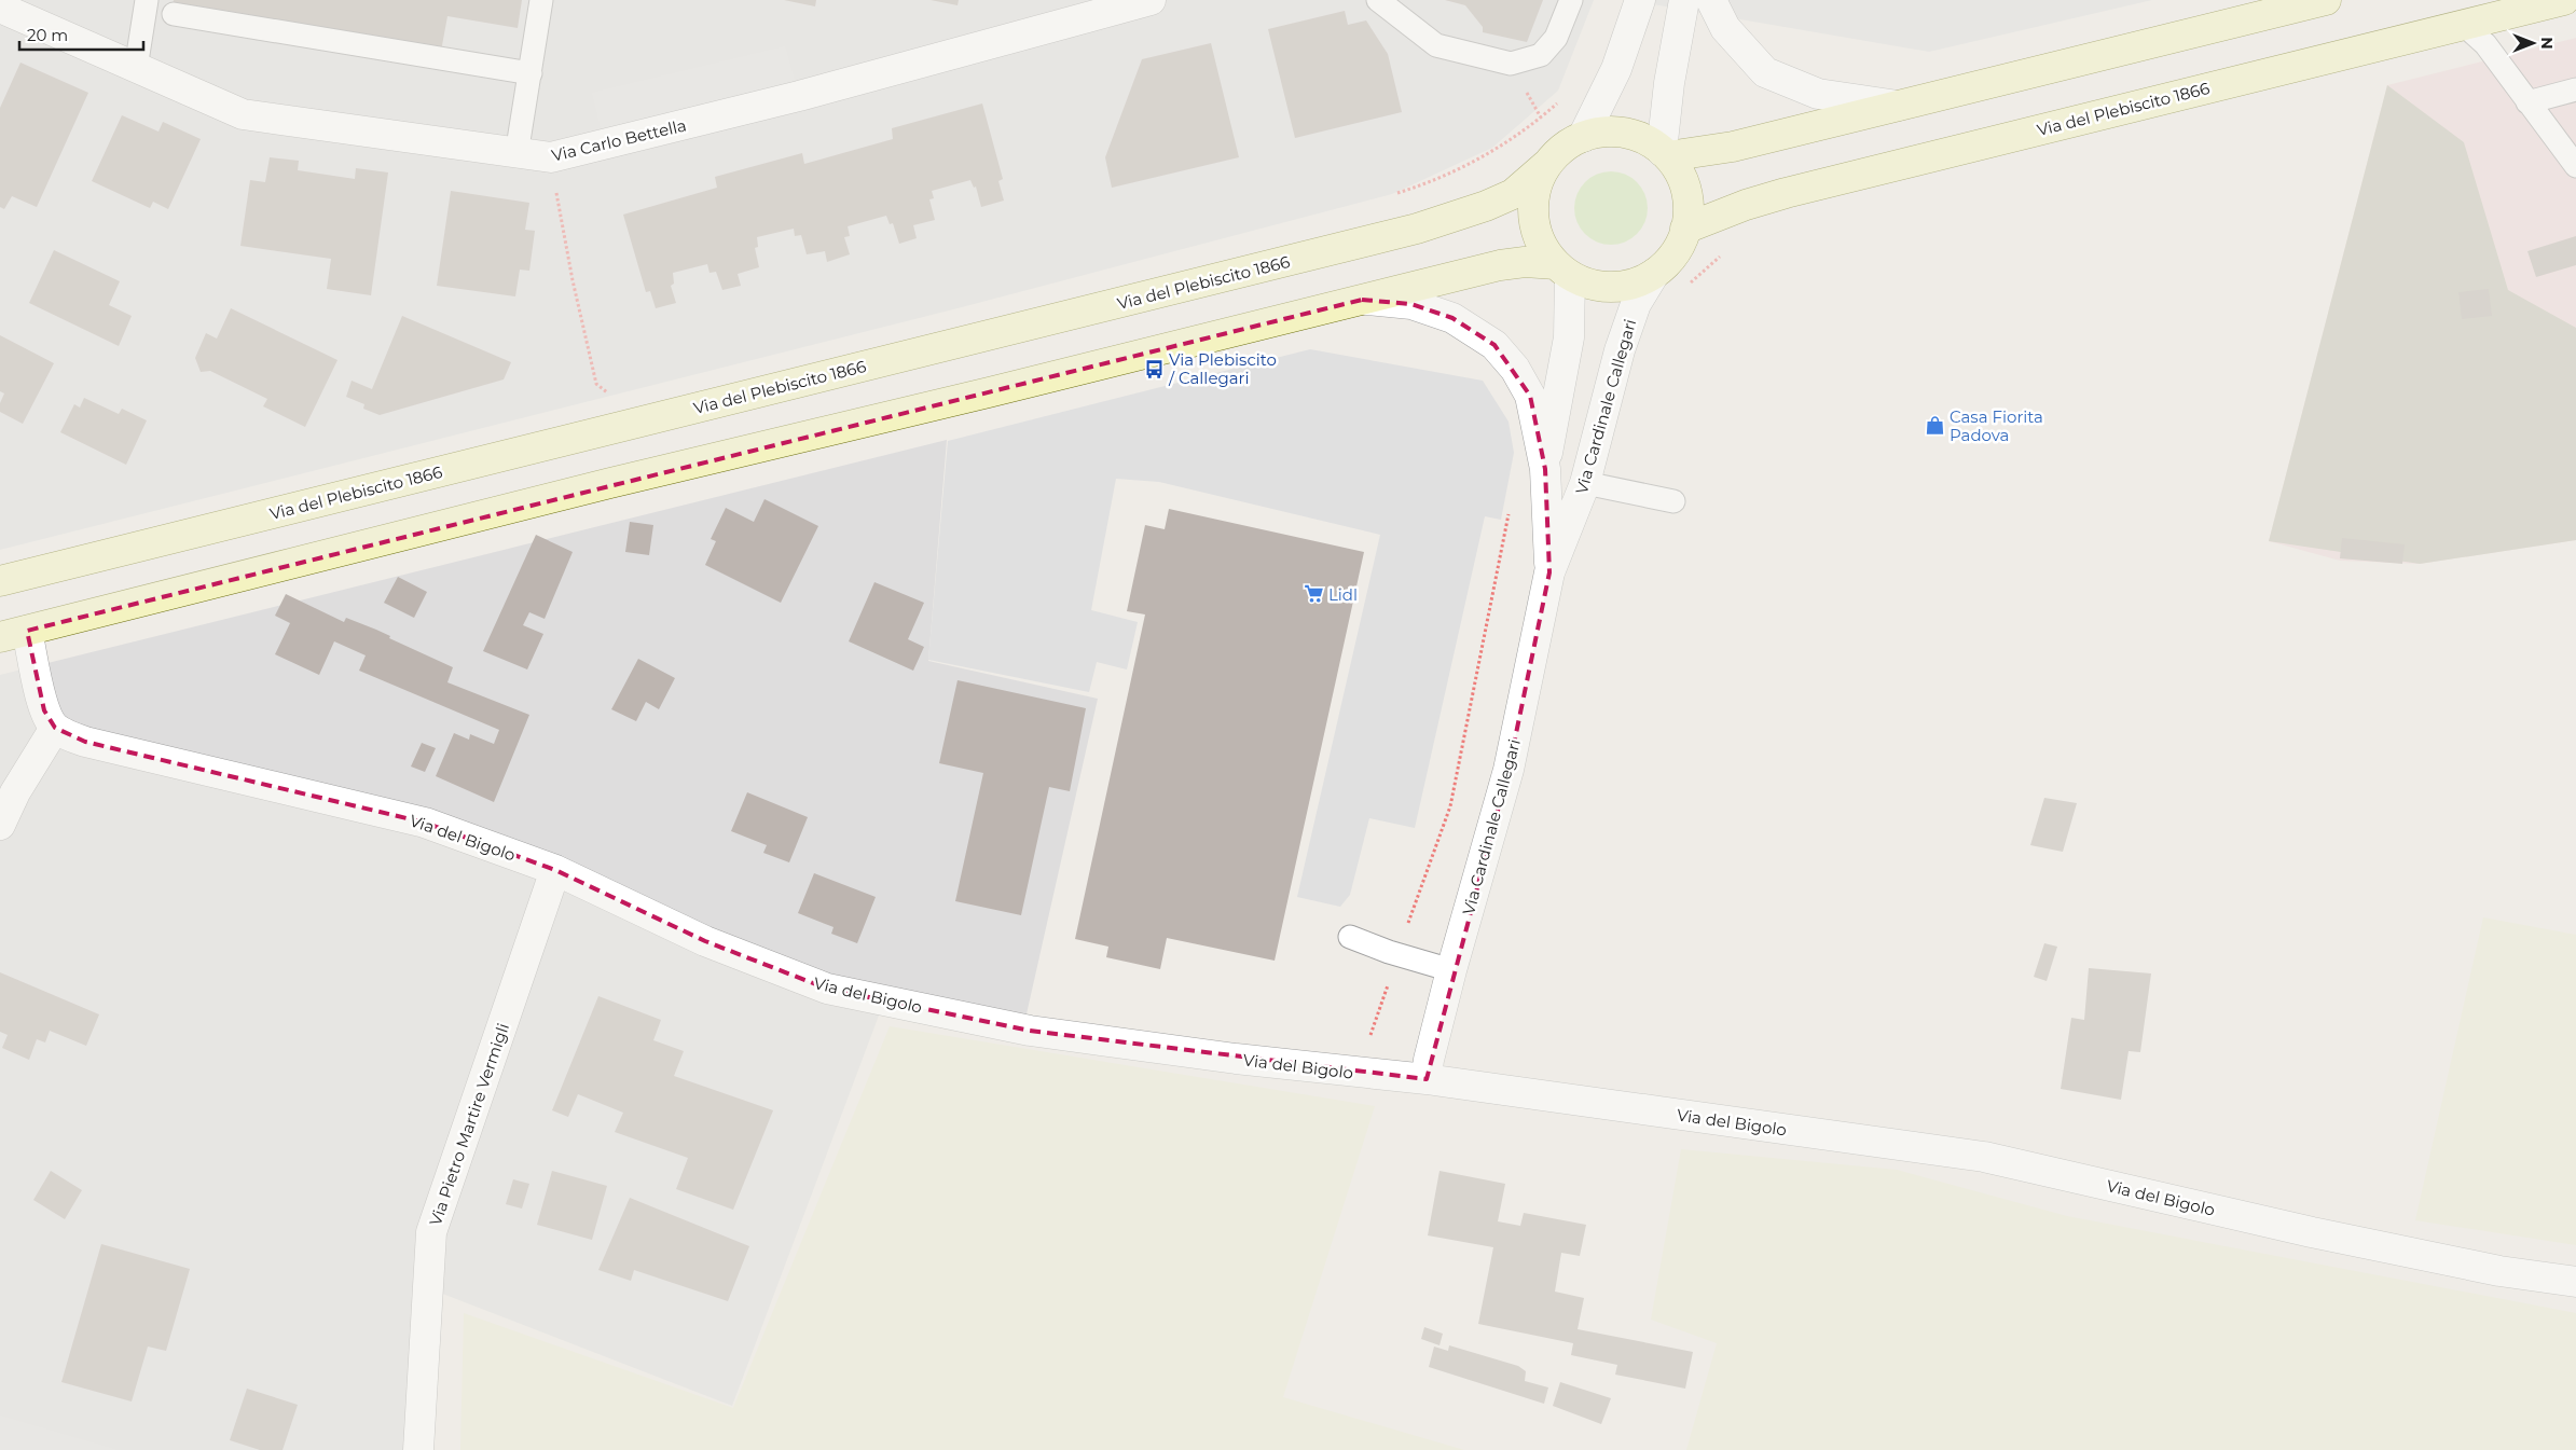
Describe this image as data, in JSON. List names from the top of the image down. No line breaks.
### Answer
{"streets":{"main road":["Via del Plebiscito 1866"],"street":["Via Carlo Bettella","Via Cardinale Callegari","Via del Bigolo","Via Pietro Martire Vermigli"]},"crossings":[["Via del Plebiscito 1866","Via Cardinale Callegari"],["Via Cardinale Callegari","Via del Bigolo"],["Via del Bigolo","Via Pietro Martire Vermigli"]],"places":{"bus stop":["Via Plebiscito / Callegari"],"shop":["Casa Fiorita Padova"],"supermarket":["Lidl"]},"scale_bar":"20 m","north":"right"}
